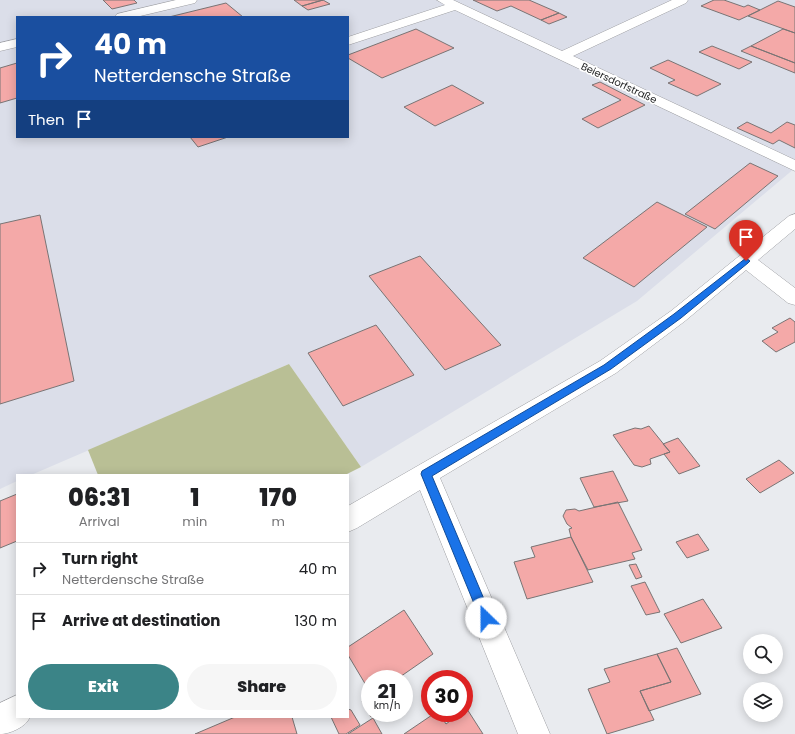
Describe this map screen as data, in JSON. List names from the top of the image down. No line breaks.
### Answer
{"streets":{"street":["Beiersdorfstraße"]},"page":{"turn":["40 m","Netterdensche Straße"],"then":"Then","eta":["06:31","Arrival","1","min","170","m"],"list":[{"name":"Turn right","note":"Netterdensche Straße","value":"40 m"},{"name":"Arrive at destination","value":"130 m"}],"buttons":["Exit","Share"],"speed":"21 km/h","limit":"30"}}
